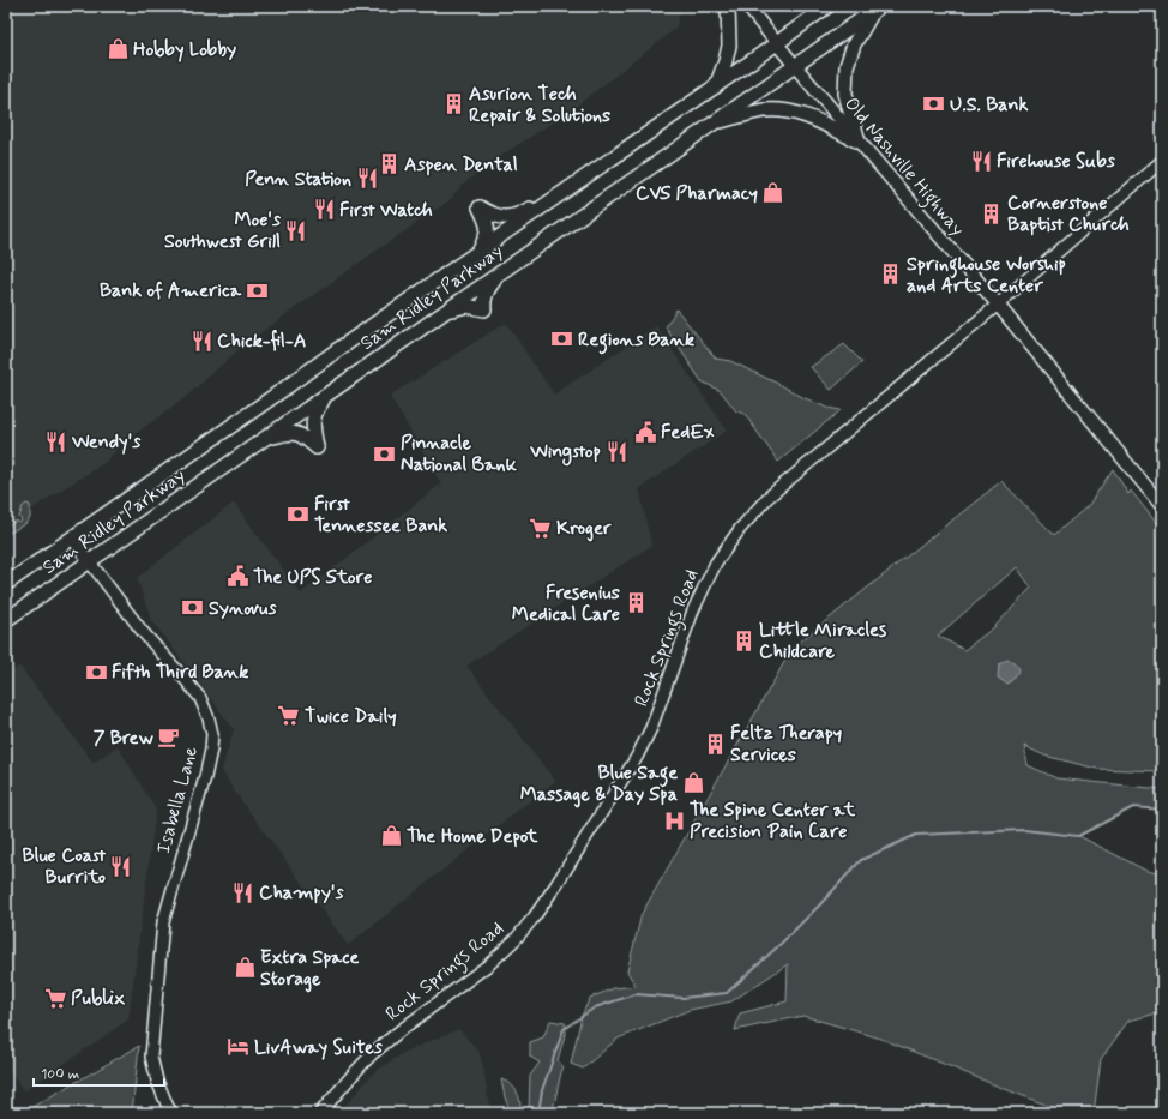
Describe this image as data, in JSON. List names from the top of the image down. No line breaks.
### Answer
{"streets":{"main road":["Old Nashville Highway","Sam Ridley Parkway"],"street":["Rock Springs Road","Isabella Lane"]},"crossings":[["Old Nashville Highway","Sam Ridley Parkway"],["Old Nashville Highway","Rock Springs Road"],["Sam Ridley Parkway","Isabella Lane"]],"places":{"shop":["Hobby Lobby","CVS Pharmacy","Blue Sage Massage & Day Spa","The Home Depot","Extra Space Storage"],"building":["Asurion Tech Repair & Solutions","Aspen Dental","Cornerstone Baptist Church","Springhouse Worship and Arts Center","Fresenius Medical Care","Little Miracles Childcare","Feltz Therapy Services"],"bank":["U.S. Bank","Bank of America","Regions Bank","Pinnacle National Bank","First Tennessee Bank","Synovus","Fifth Third Bank"],"restaurant":["Firehouse Subs","Penn Station","First Watch","Moe's Southwest Grill","Chick-fil-A","Wendy's","Wingstop","Blue Coast Burrito","Champy's"],"public building":["FedEx","The UPS Store"],"supermarket":["Kroger","Twice Daily","Publix"],"cafe":["7 Brew"],"hospital":["The Spine Center at Precision Pain Care"],"hotel":["LivAway Suites"]},"scale_bar":"100 m"}
